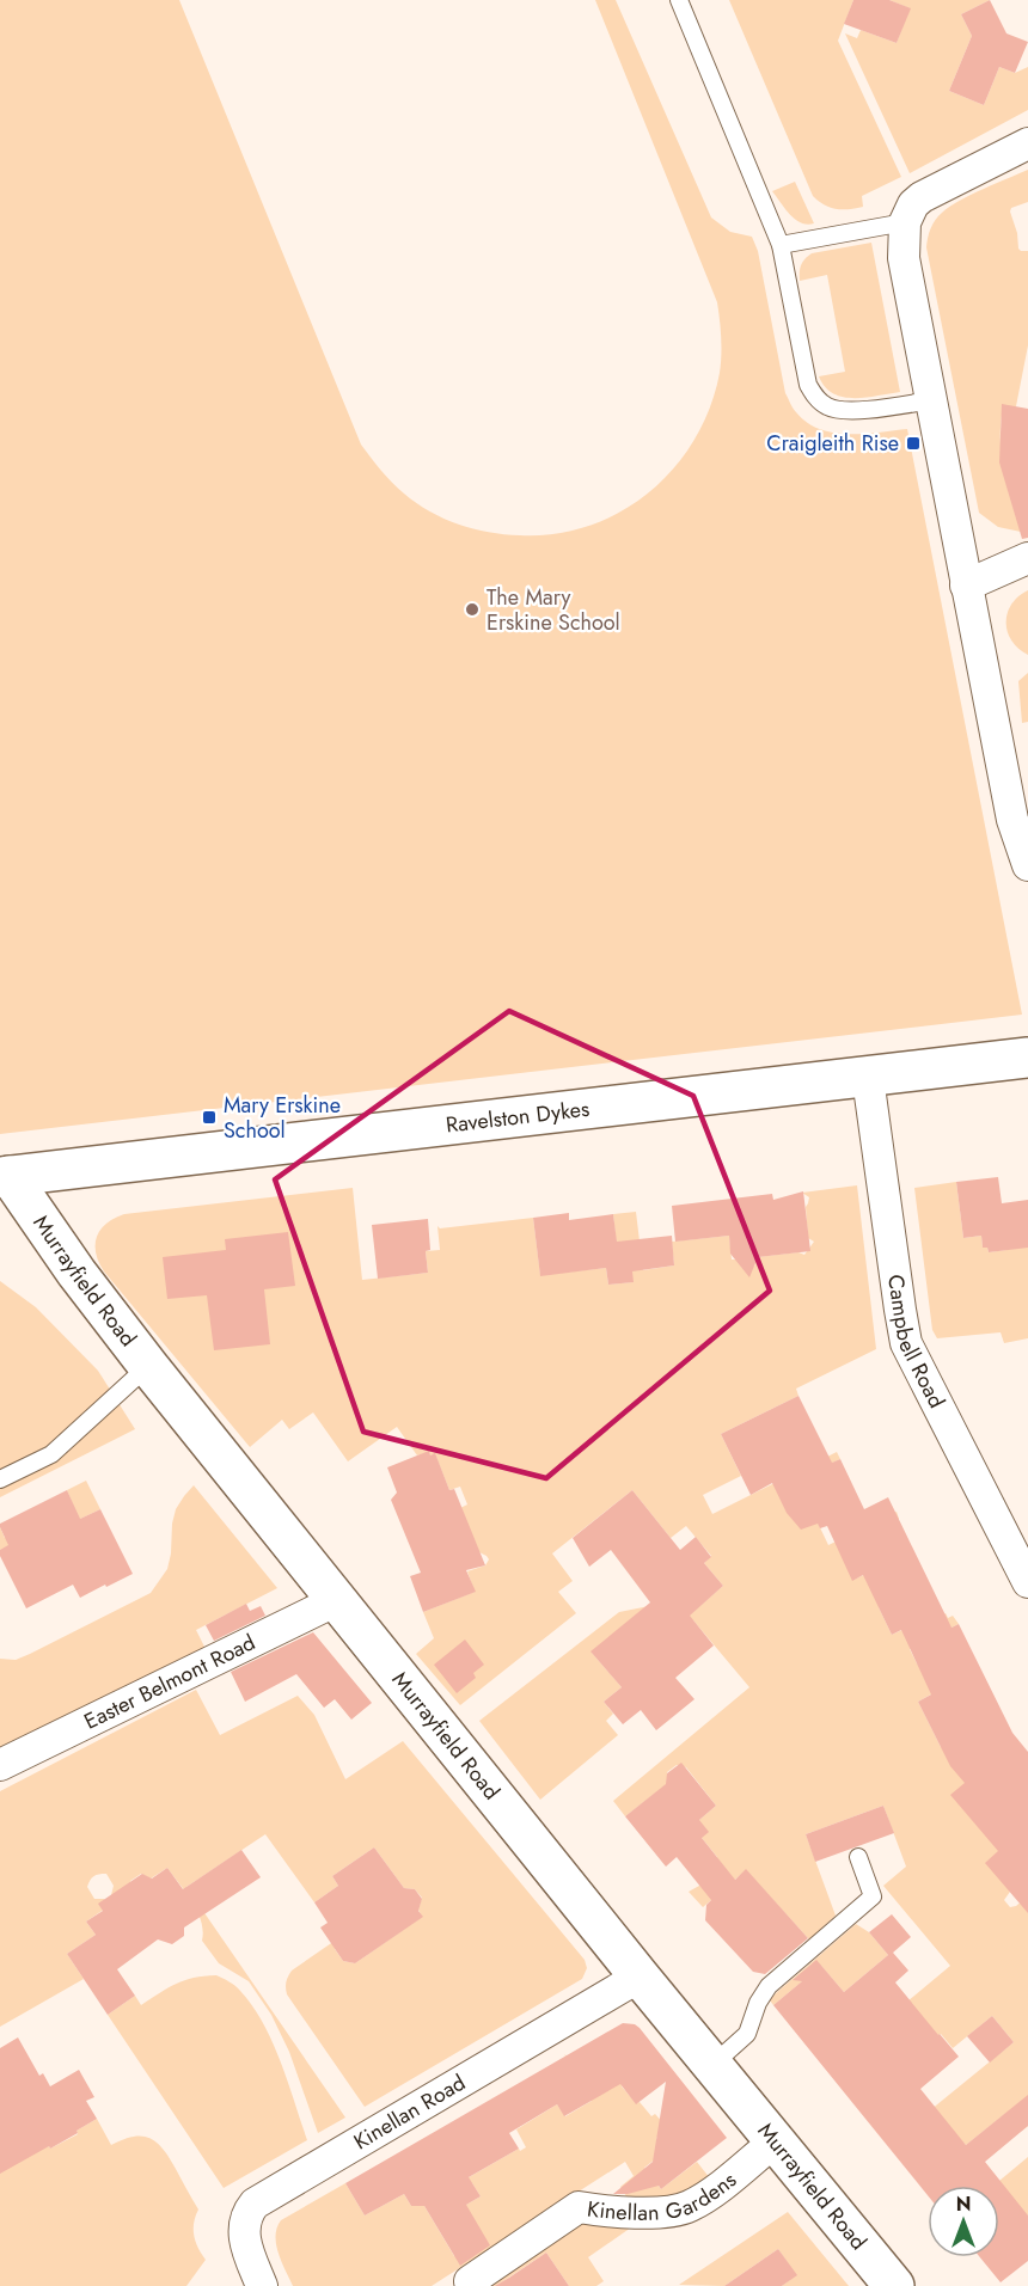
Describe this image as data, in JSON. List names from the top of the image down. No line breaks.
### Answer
{"streets":{"street":["Ravelston Dykes","Murrayfield Road","Campbell Road","Easter Belmont Road","Kinellan Road","Kinellan Gardens"]},"crossings":[["Ravelston Dykes","Murrayfield Road"],["Ravelston Dykes","Campbell Road"],["Murrayfield Road","Easter Belmont Road"],["Murrayfield Road","Kinellan Road"],["Murrayfield Road","Kinellan Gardens"]],"places":{"transit":["Craigleith Rise","Mary Erskine School"],"other":["The Mary Erskine School"]},"north":"top"}
